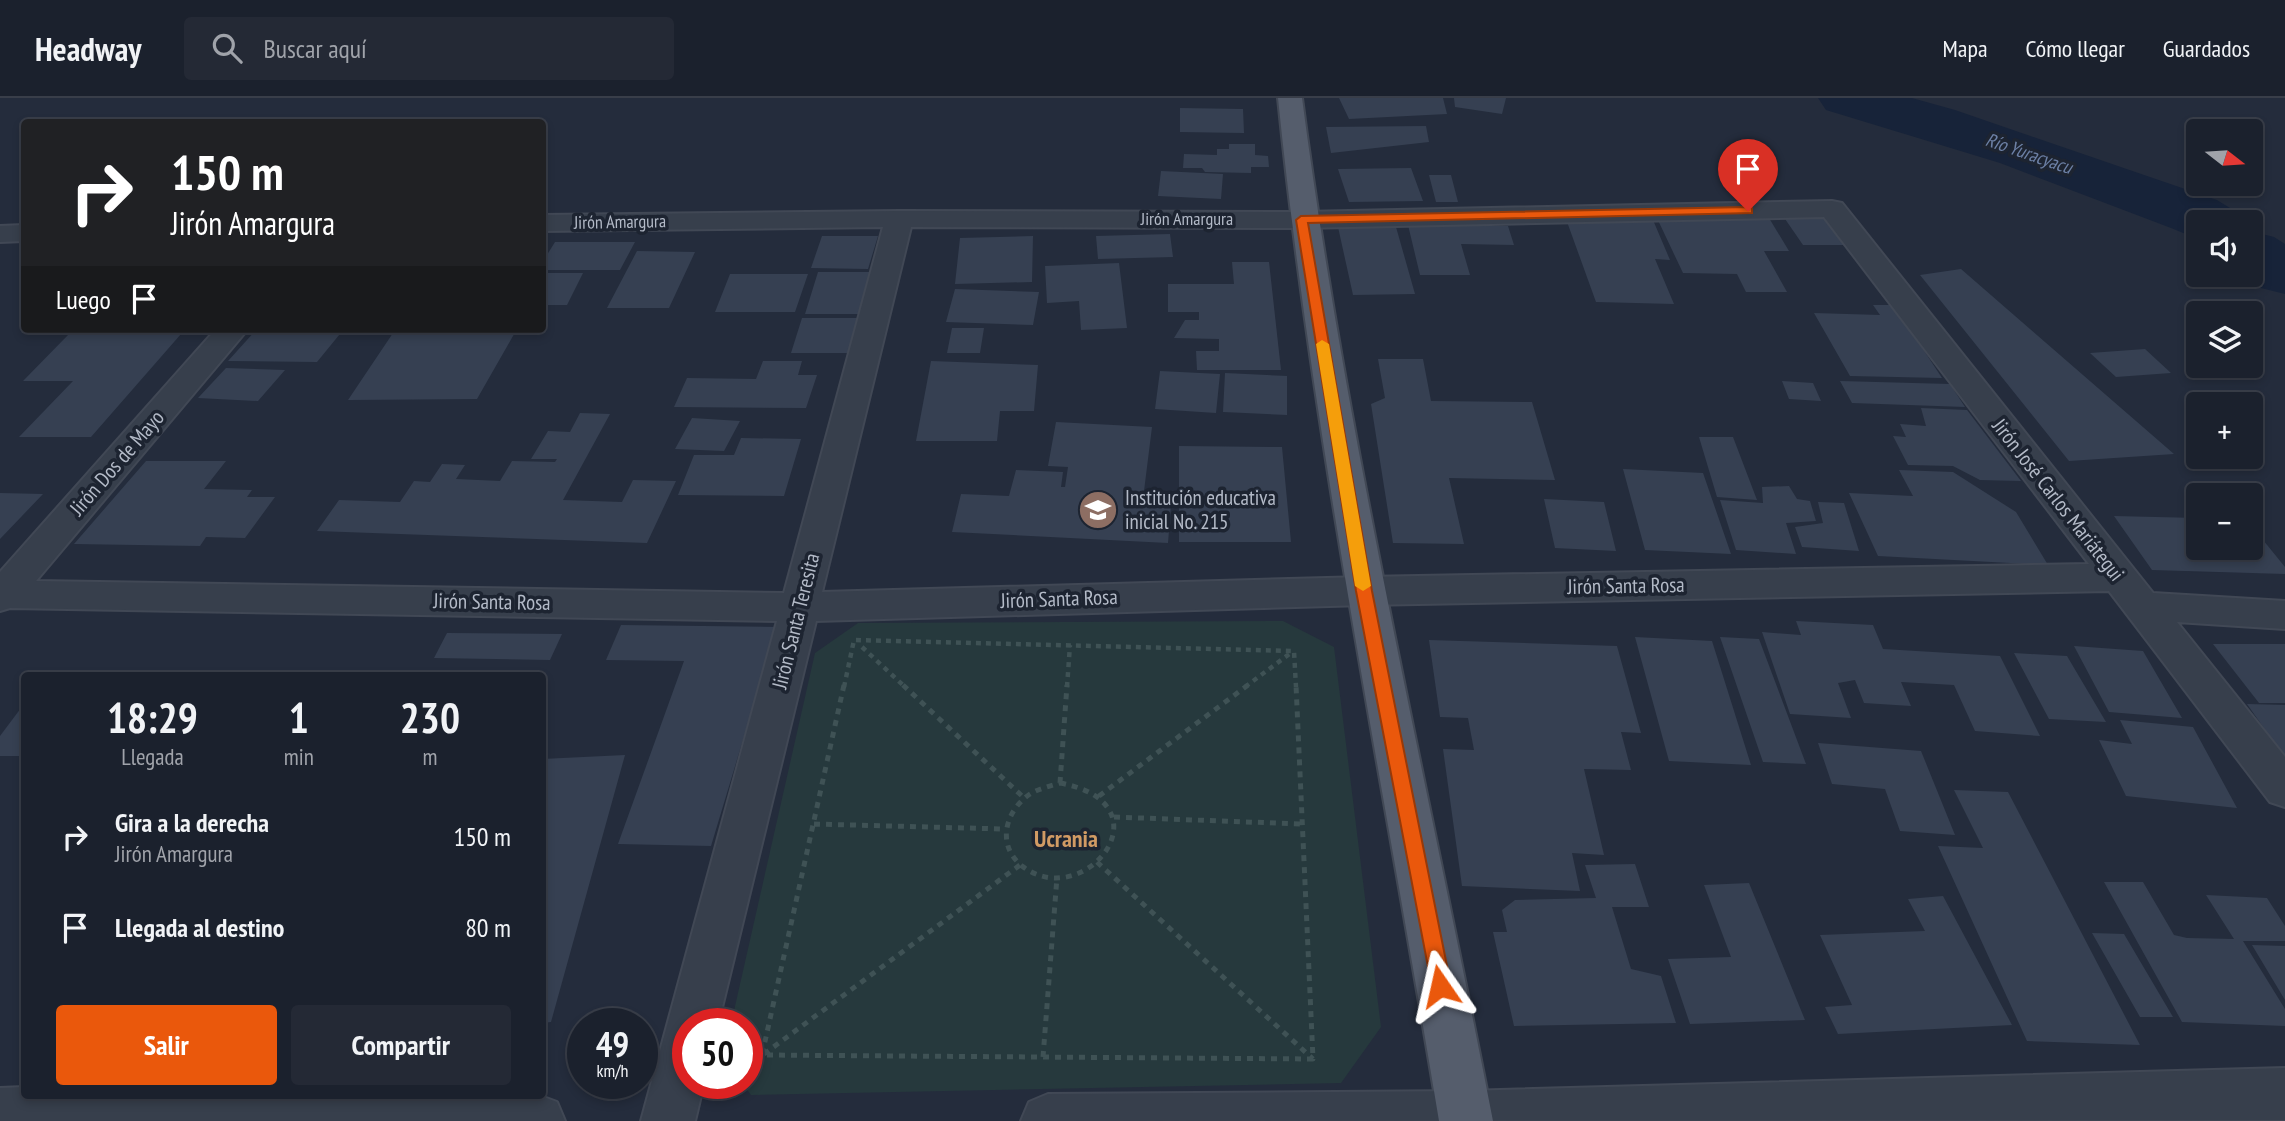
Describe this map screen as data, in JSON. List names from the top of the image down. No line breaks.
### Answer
{"streets":{"street":["Jirón Amargura","Jirón Dos de Mayo","Jirón José Carlos Mariátegui","Jirón Santa Rosa","Jirón Santa Teresita"]},"crossings":[["Jirón Amargura","Jirón José Carlos Mariátegui"],["Jirón Amargura","Jirón Santa Teresita"],["Jirón Dos de Mayo","Jirón Santa Rosa"],["Jirón José Carlos Mariátegui","Jirón Santa Rosa"],["Jirón Santa Rosa","Jirón Santa Teresita"]],"districts":["Ucrania"],"water":["Río Yuracyacu"],"places":{"school or university":["Institución educativa inicial No. 215"]},"north":"right","page":{"header":"Headway","search":"Buscar aquí","nav":["Mapa","Cómo llegar","Guardados"],"map_buttons":["+","−"],"turn":["150 m","Jirón Amargura"],"then":"Luego","eta":["18:29","Llegada","1","min","230","m"],"list":[{"name":"Gira a la derecha","note":"Jirón Amargura","value":"150 m"},{"name":"Llegada al destino","value":"80 m"}],"buttons":["Salir","Compartir"],"speed":"49 km/h","limit":"50"}}
